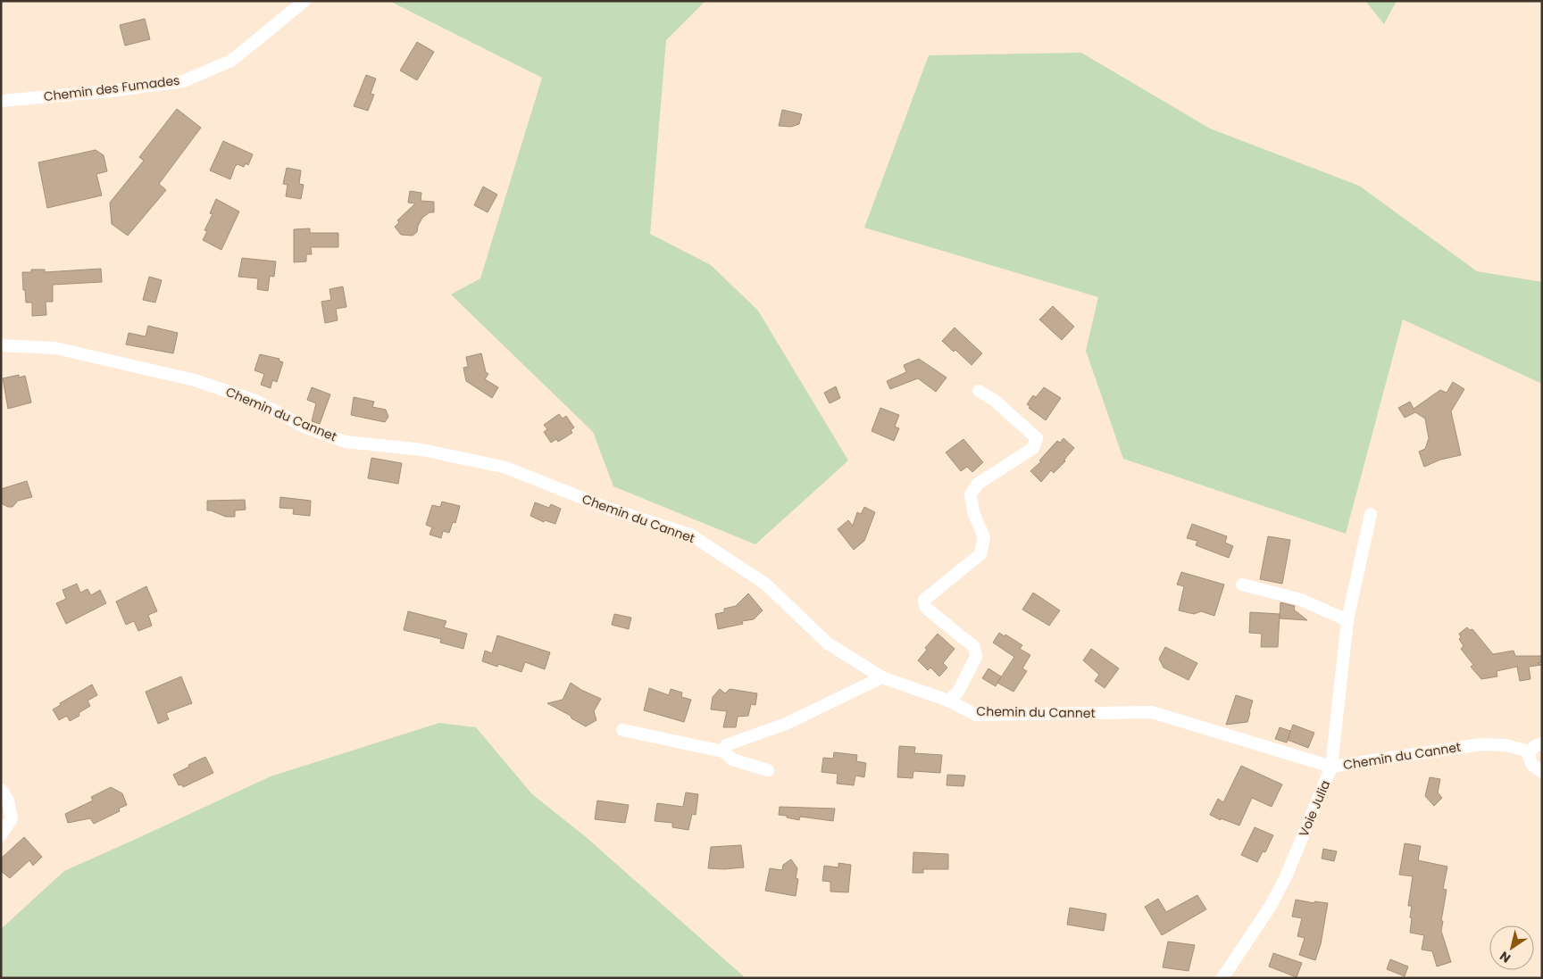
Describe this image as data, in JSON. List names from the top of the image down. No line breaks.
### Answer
{"streets":{"street":["Chemin des Fumades","Chemin du Cannet","Voie Julia"]},"crossings":[["Chemin du Cannet","Voie Julia"]],"north":"bottom left"}
